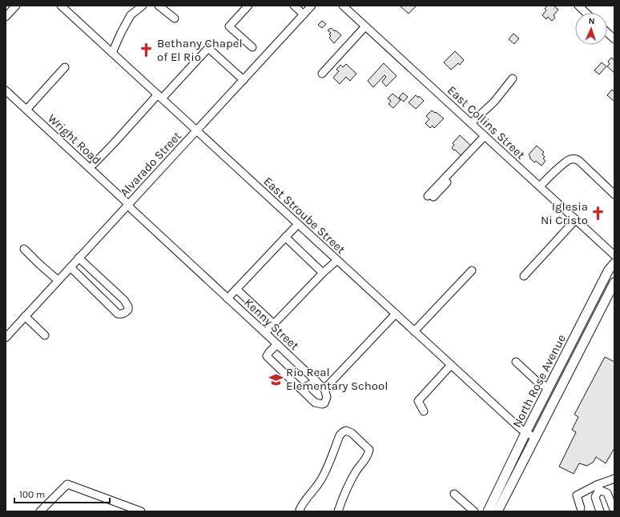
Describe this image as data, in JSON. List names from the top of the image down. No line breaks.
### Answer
{"streets":{"main road":["North Rose Avenue"],"street":["East Collins Street","Wright Road","Alvarado Street","East Stroube Street","Kenny Street"]},"crossings":[["Wright Road","Alvarado Street"],["Wright Road","Kenny Street"],["Alvarado Street","East Stroube Street"],["Alvarado Street","Kenny Street"],["East Stroube Street","North Rose Avenue"]],"places":{"church":["Bethany Chapel of El Rio","Iglesia Ni Cristo"],"school or university":["Rio Real Elementary School"]},"scale_bar":"100 m","north":"top"}
